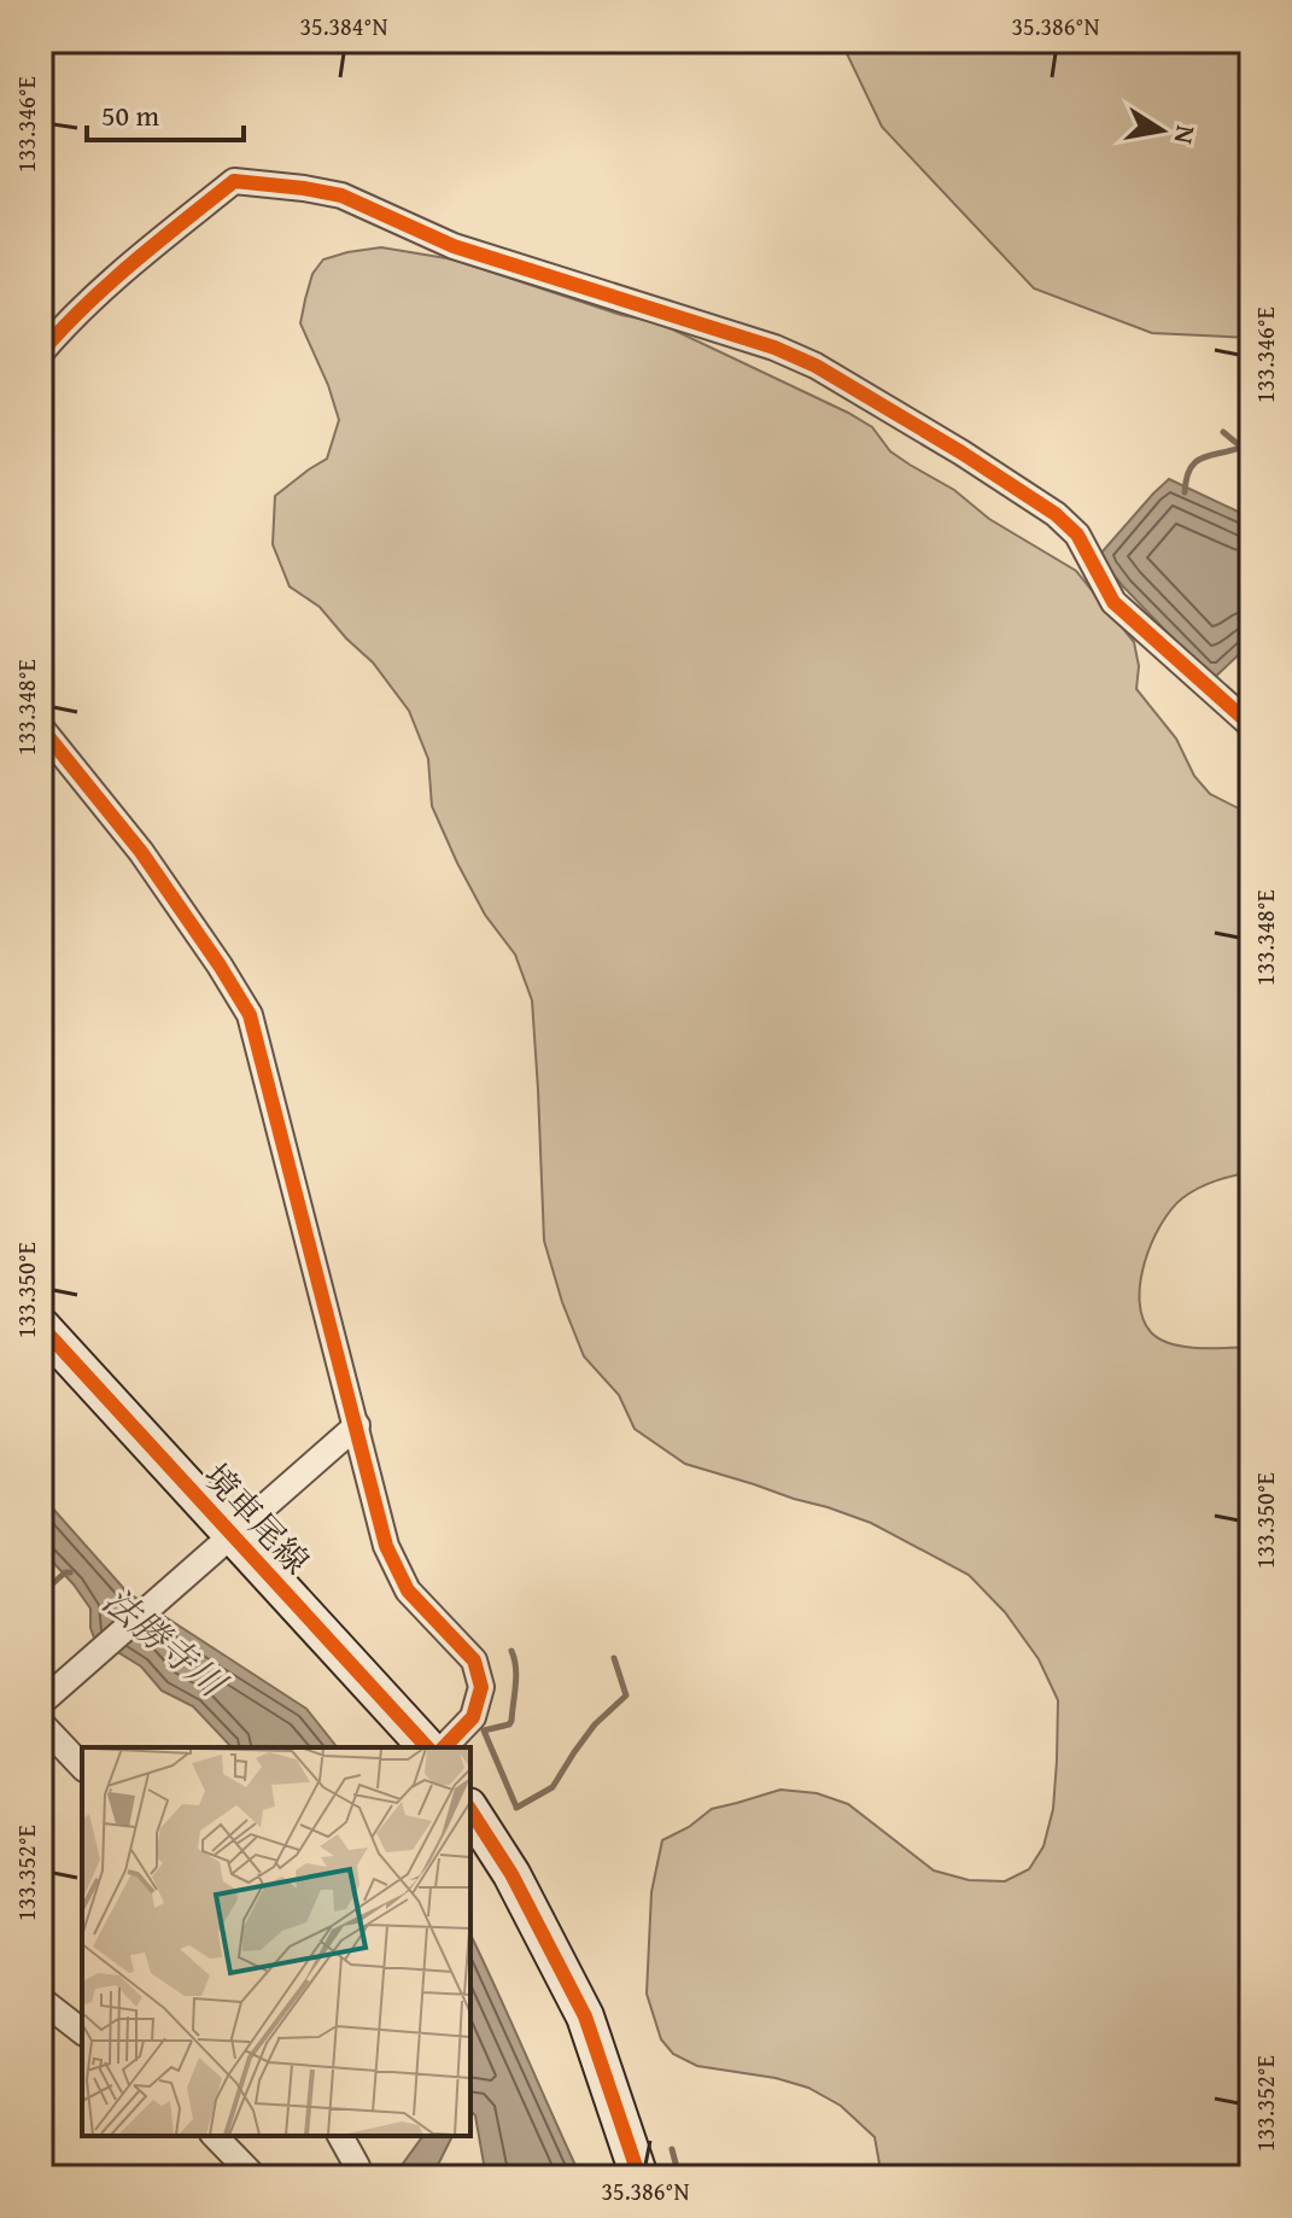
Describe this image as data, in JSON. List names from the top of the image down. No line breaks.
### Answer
{"streets":{"main road":["境車尾線"]},"water":["法勝寺川"],"scale_bar":"50 m","north":"right","coordinates":["35.384°N","35.386°N","133.346°E","133.348°E","133.350°E","133.352°E"]}
